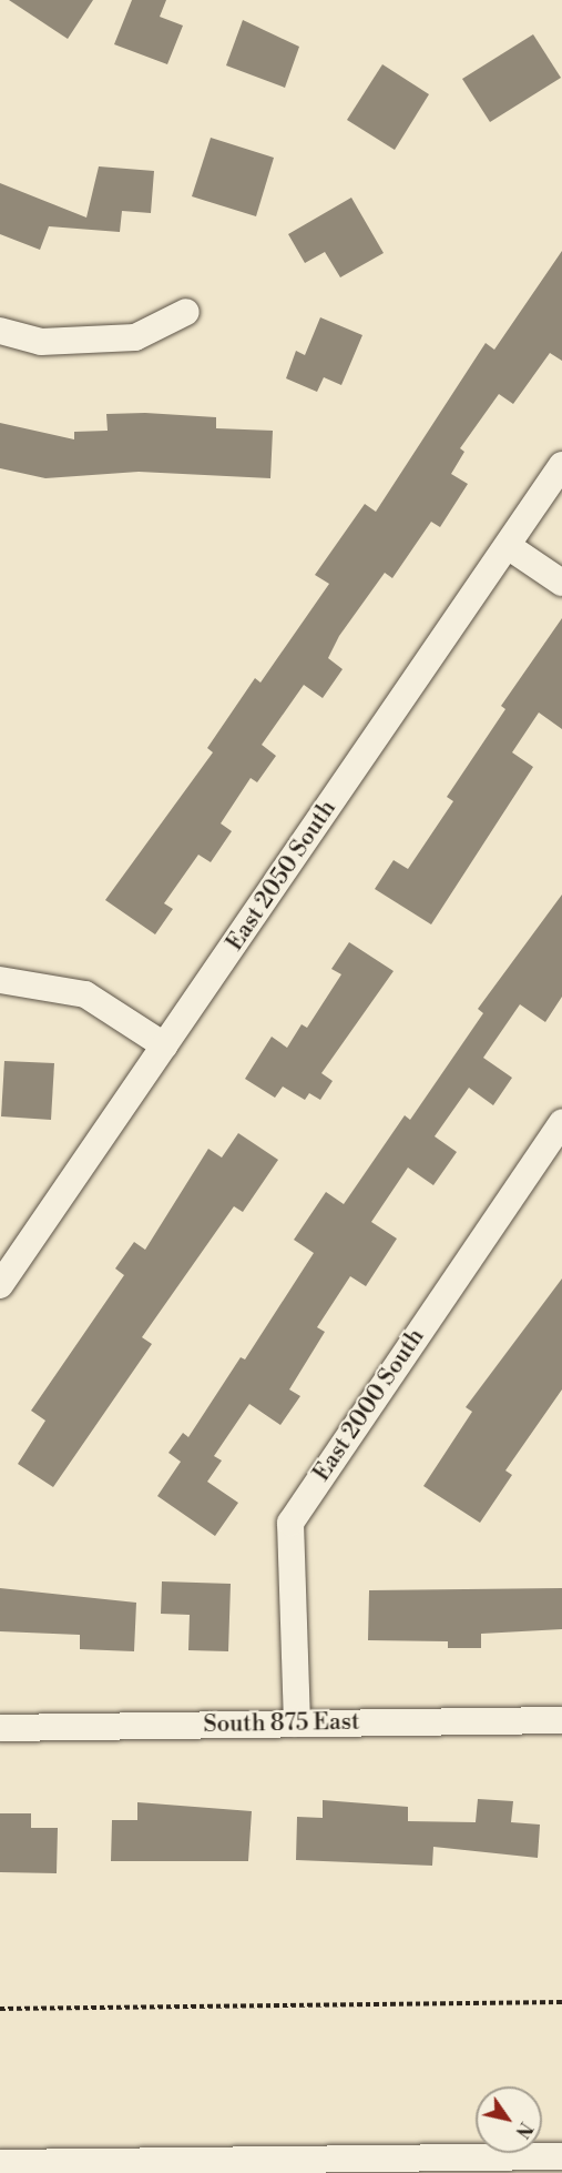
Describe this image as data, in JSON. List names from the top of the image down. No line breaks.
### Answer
{"streets":{"street":["East 2050 South","East 2000 South","South 875 East"]},"crossings":[["East 2000 South","South 875 East"]],"north":"bottom right"}
